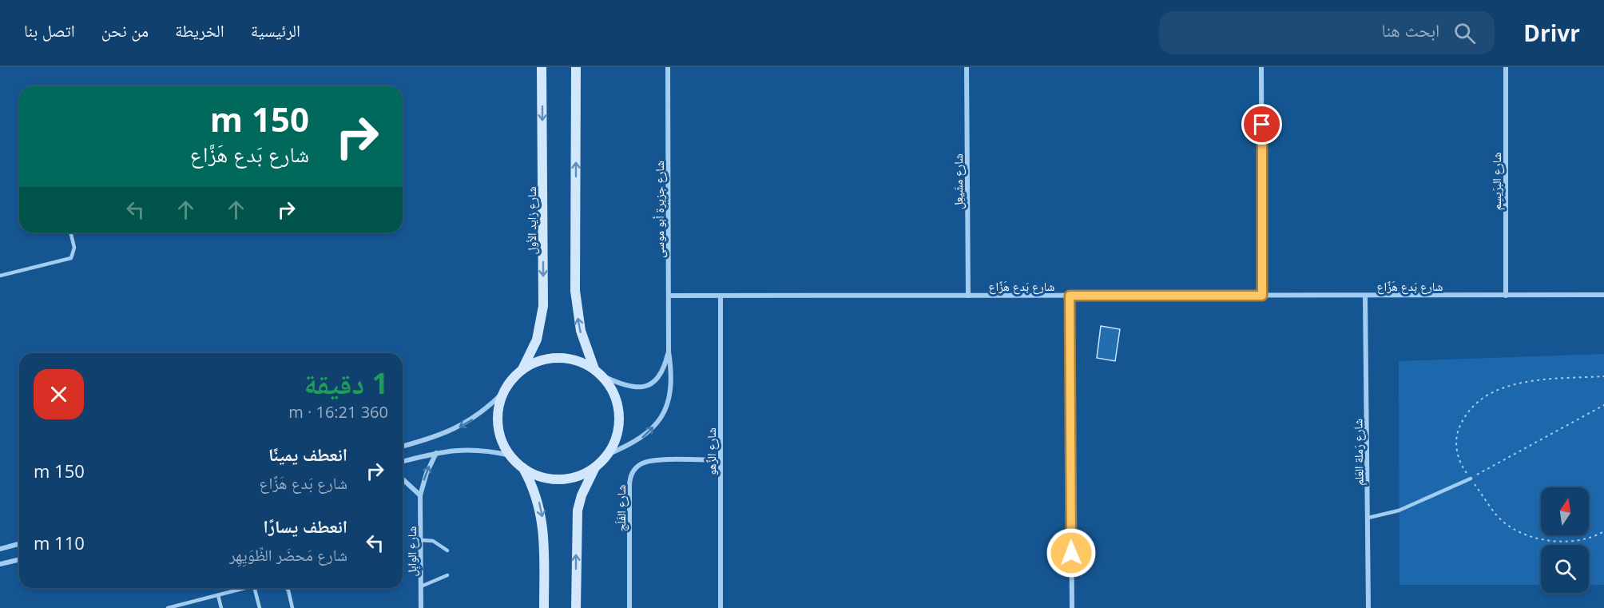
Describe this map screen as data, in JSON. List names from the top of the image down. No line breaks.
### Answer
{"streets":{"main road":["شارع زايد الأول"],"street":["شارع مشَيعِل","شارع البرَيسِم","شارع جزيرة أبو موسى","شارع بَدع هَزَّاع","شارع الزَّهو","شارع رَملة العَلم","شارع الفَلَج","شارع الوابِل"]},"crossings":[["شارع مشَيعِل","شارع بَدع هَزَّاع"],["شارع البرَيسِم","شارع بَدع هَزَّاع"],["شارع جزيرة أبو موسى","شارع زايد الأول"],["شارع جزيرة أبو موسى","شارع بَدع هَزَّاع"],["شارع بَدع هَزَّاع","شارع الزَّهو"],["شارع بَدع هَزَّاع","شارع رَملة العَلم"],["شارع الزَّهو","شارع الفَلَج"]],"north":"top","page":{"header":"Drivr","search":"ابحث هنا","nav":["الرئيسية","الخريطة","من نحن","اتصل بنا"],"turn":["150 m","شارع بَدع هَزَّاع"],"heading":["1 دقيقة","360 m · 16:21"],"list":[{"name":"انعطف يمينًا","note":"شارع بَدع هَزَّاع","value":"150 m"},{"name":"انعطف يسارًا","note":"شارع مَحضَر الظِّوَيِهِر","value":"110 m"}]}}
